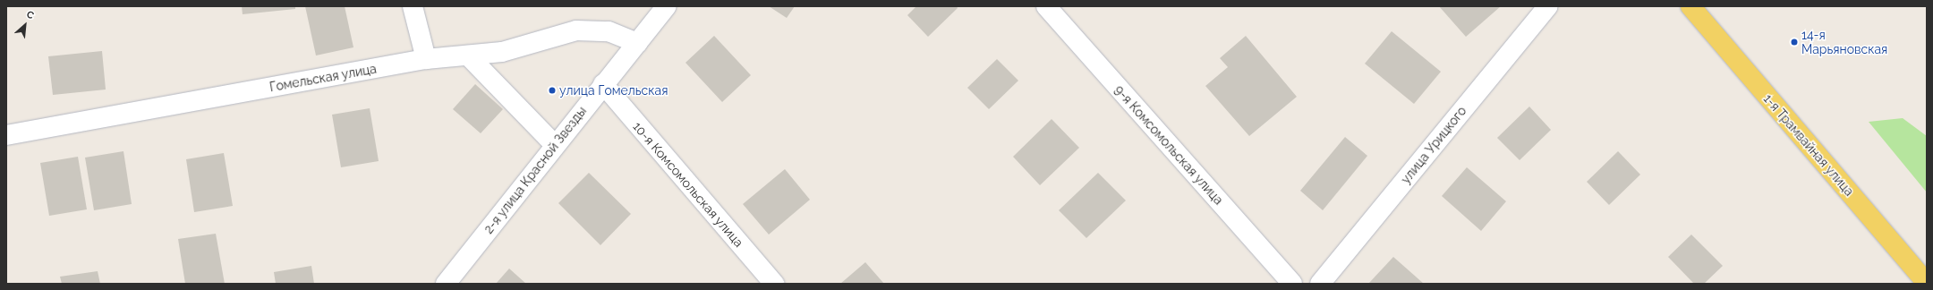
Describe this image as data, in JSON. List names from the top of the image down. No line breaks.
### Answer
{"streets":{"main road":["1-я Трамвайная улица"],"street":["Гомельская улица","9-я Комсомольская улица","улица Урицкого","2-я улица Красной Звезды","10-я Комсомольская улица"]},"crossings":[["Гомельская улица","2-я улица Красной Звезды"],["2-я улица Красной Звезды","10-я Комсомольская улица"]],"places":["14-я Марьяновская","улица Гомельская"],"north":"top right"}
